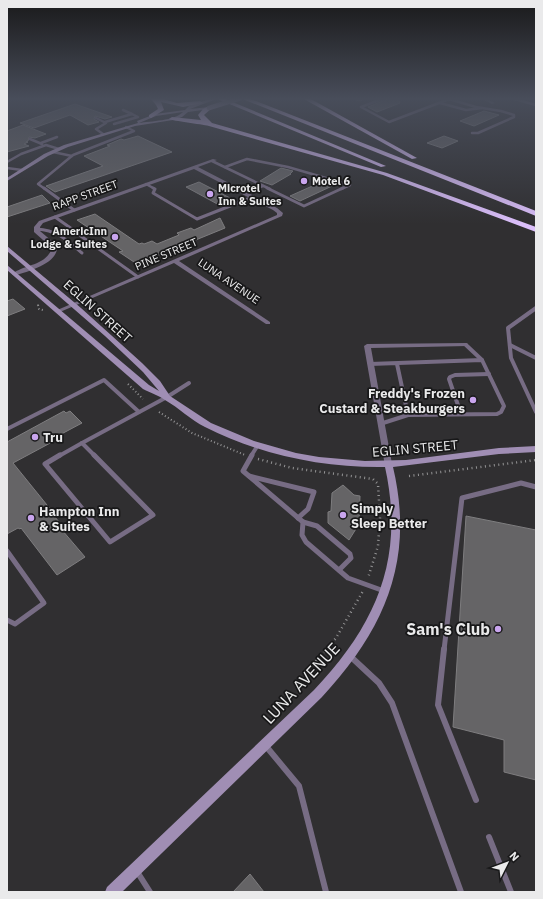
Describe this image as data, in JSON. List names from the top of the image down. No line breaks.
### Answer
{"streets":{"street":["RAPP STREET","PINE STREET","LUNA AVENUE","EGLIN STREET"]},"crossings":[["PINE STREET","LUNA AVENUE"],["PINE STREET","EGLIN STREET"],["LUNA AVENUE","EGLIN STREET"]],"places":["Motel 6","Microtel Inn & Suites","AmericInn Lodge & Suites","Freddy's Frozen Custard & Steakburgers","Tru","Simply Sleep Better","Hampton Inn & Suites","Sam's Club"],"north":"top right"}
